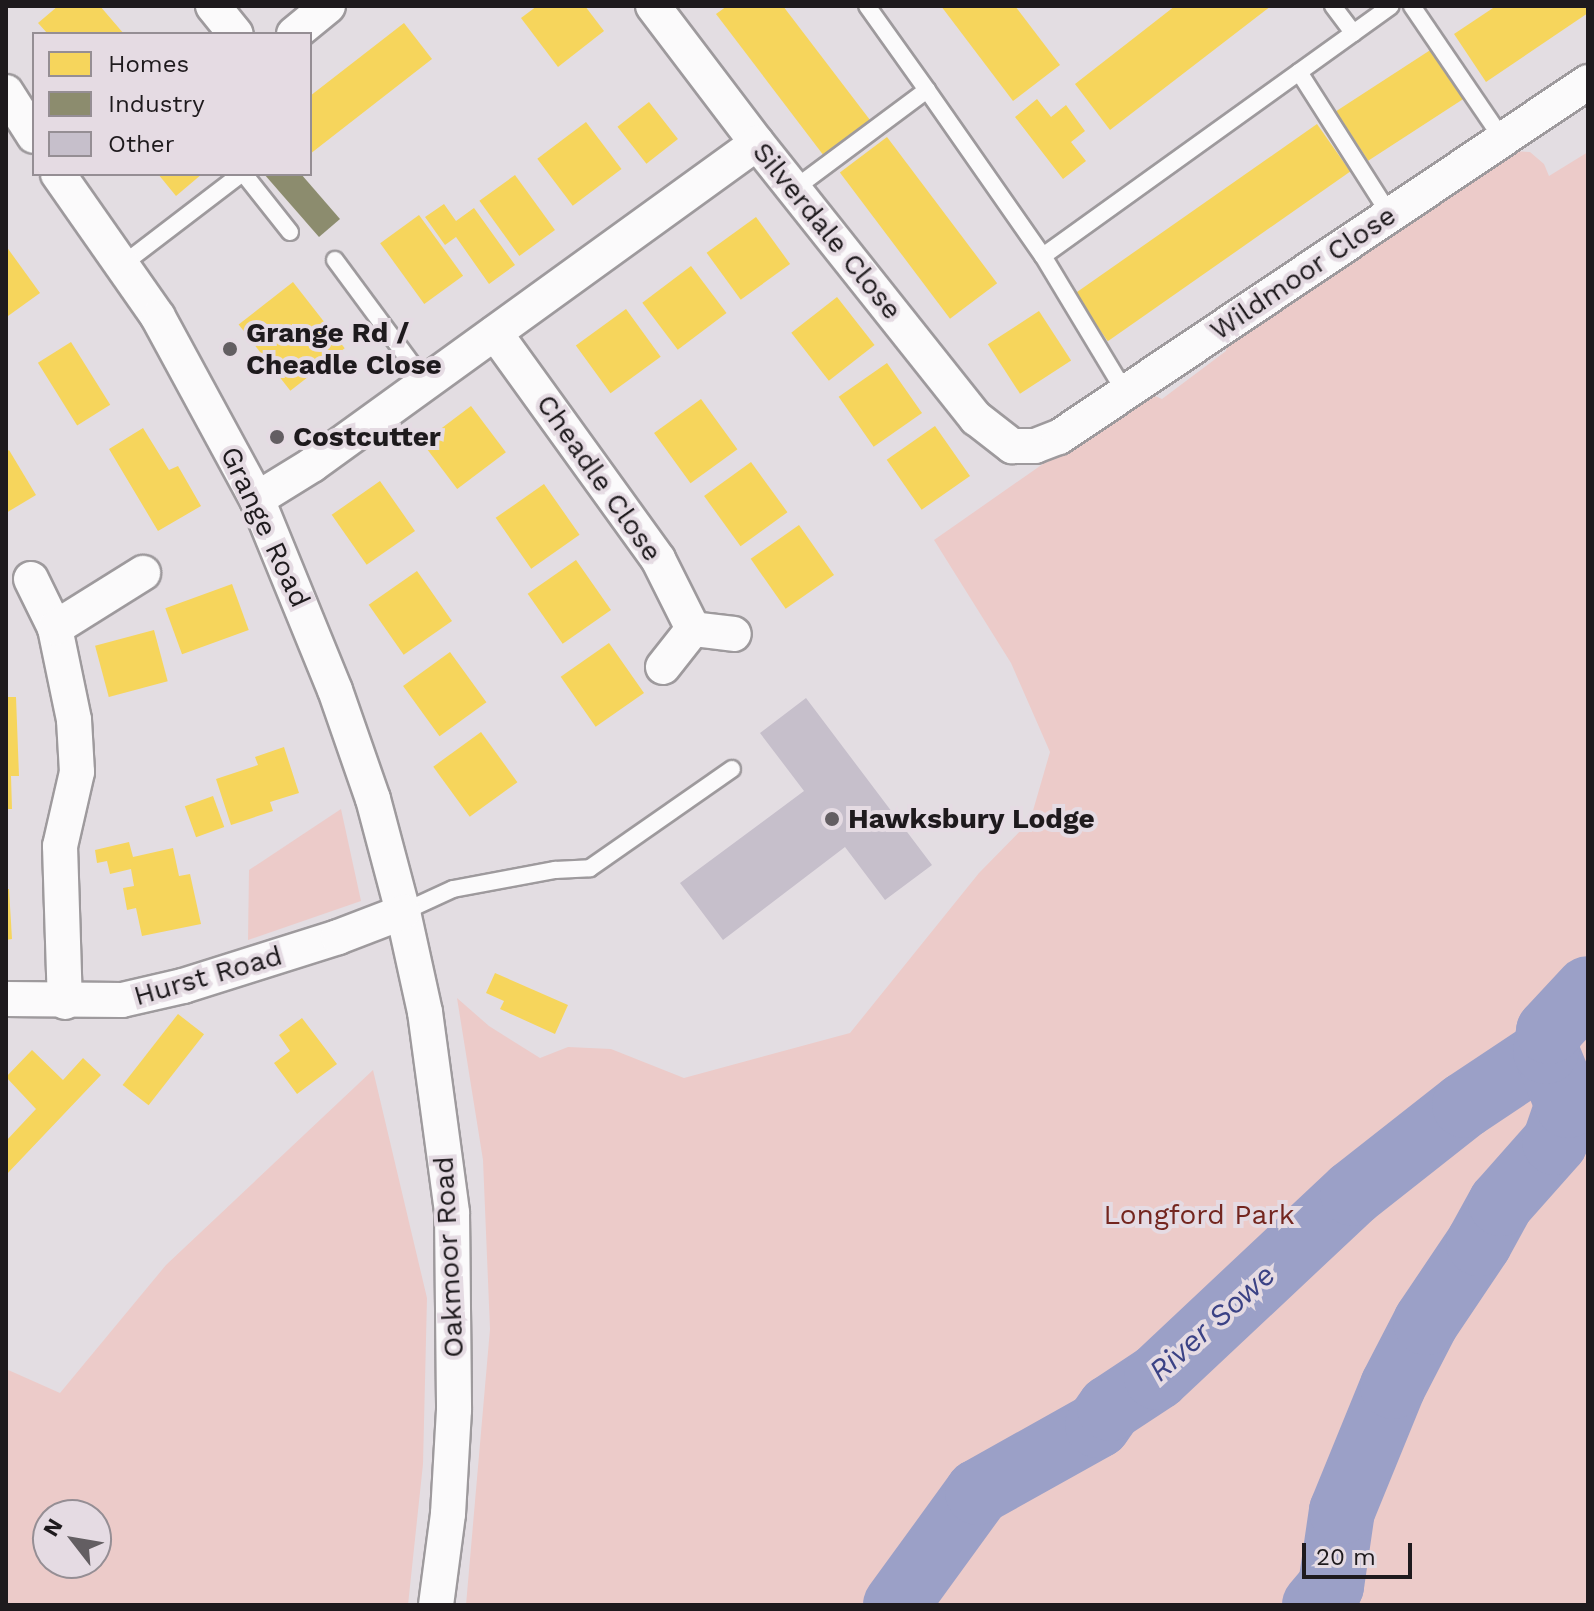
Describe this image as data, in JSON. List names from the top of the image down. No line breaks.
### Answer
{"streets":{"street":["Silverdale Close","Wildmoor Close","Cheadle Close","Grange Road","Hurst Road","Oakmoor Road"]},"crossings":[["Silverdale Close","Wildmoor Close"],["Grange Road","Hurst Road"],["Grange Road","Oakmoor Road"],["Hurst Road","Oakmoor Road"]],"water":["River Sowe"],"parks":["Longford Park"],"places":["Grange Rd / Cheadle Close","Costcutter","Hawksbury Lodge"],"legend":["Homes","Industry","Other"],"scale_bar":"20 m","north":"top left"}
